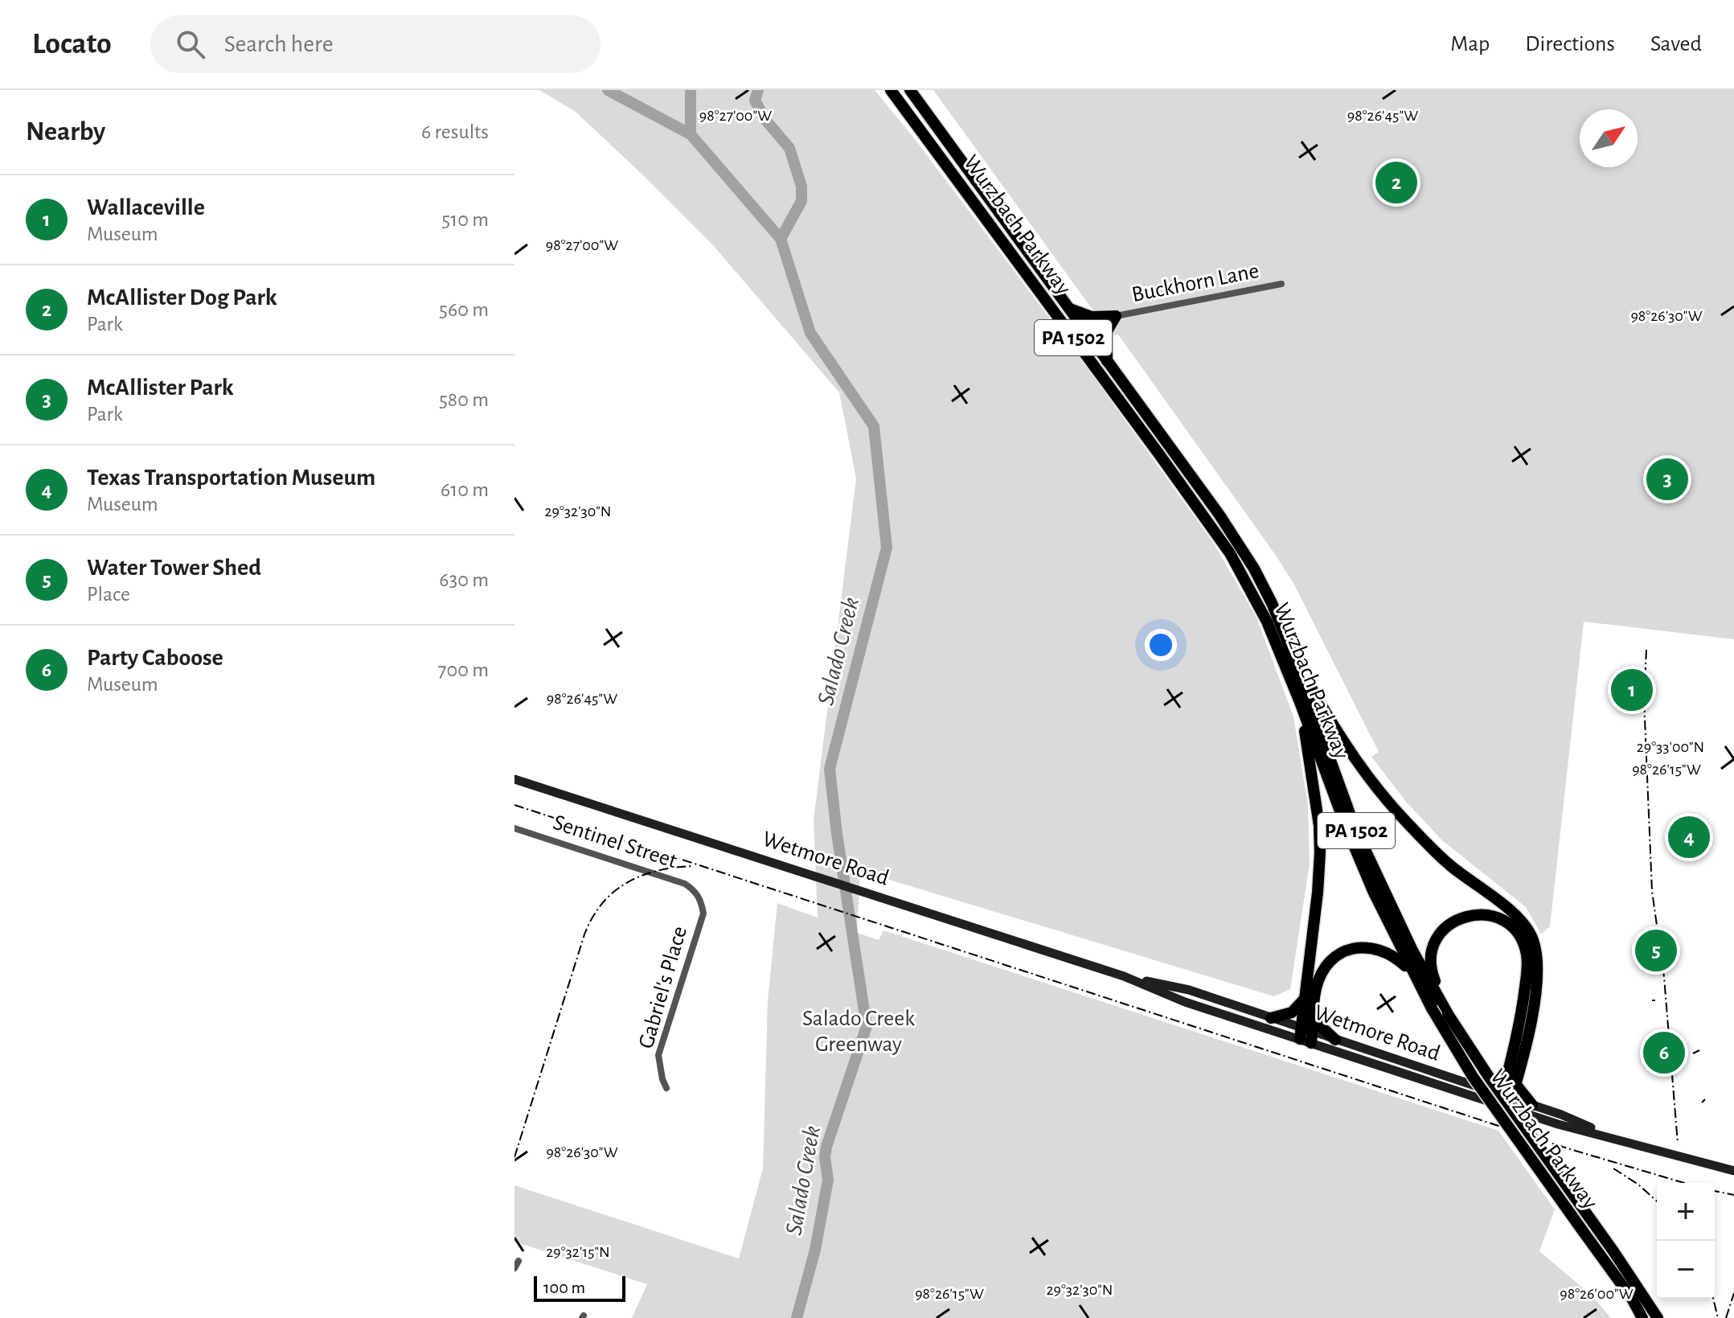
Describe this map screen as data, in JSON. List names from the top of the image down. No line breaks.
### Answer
{"streets":{"highway":["Wurzbach Parkway","PA 1502"],"main road":["Wetmore Road"],"street":["Buckhorn Lane","Sentinel Street","Gabriel's Place"]},"crossings":[["Sentinel Street","Gabriel's Place"]],"water":["Salado Creek"],"parks":["Salado Creek Greenway"],"scale_bar":"100 m","north":"top right","page":{"header":"Locato","search":"Search here","nav":["Map","Directions","Saved"],"heading":["Nearby","6 results"],"pins":["2","3","1","4","5","6"],"list":[{"mark":"1","name":"Wallaceville","note":"Museum","value":"510 m"},{"mark":"2","name":"McAllister Dog Park","note":"Park","value":"560 m"},{"mark":"3","name":"McAllister Park","note":"Park","value":"580 m"},{"mark":"4","name":"Texas Transportation Museum","note":"Museum","value":"610 m"},{"mark":"5","name":"Water Tower Shed","note":"Place","value":"630 m"},{"mark":"6","name":"Party Caboose","note":"Museum","value":"700 m"}],"map_buttons":["+","−"],"scale":"100 m"},"coordinates":["98°27'00\"W","98°26'45\"W","98°26'30\"W","29°32'30\"N","29°33'00\"N","98°26'15\"W","29°32'15\"N","98°26'00\"W"]}
